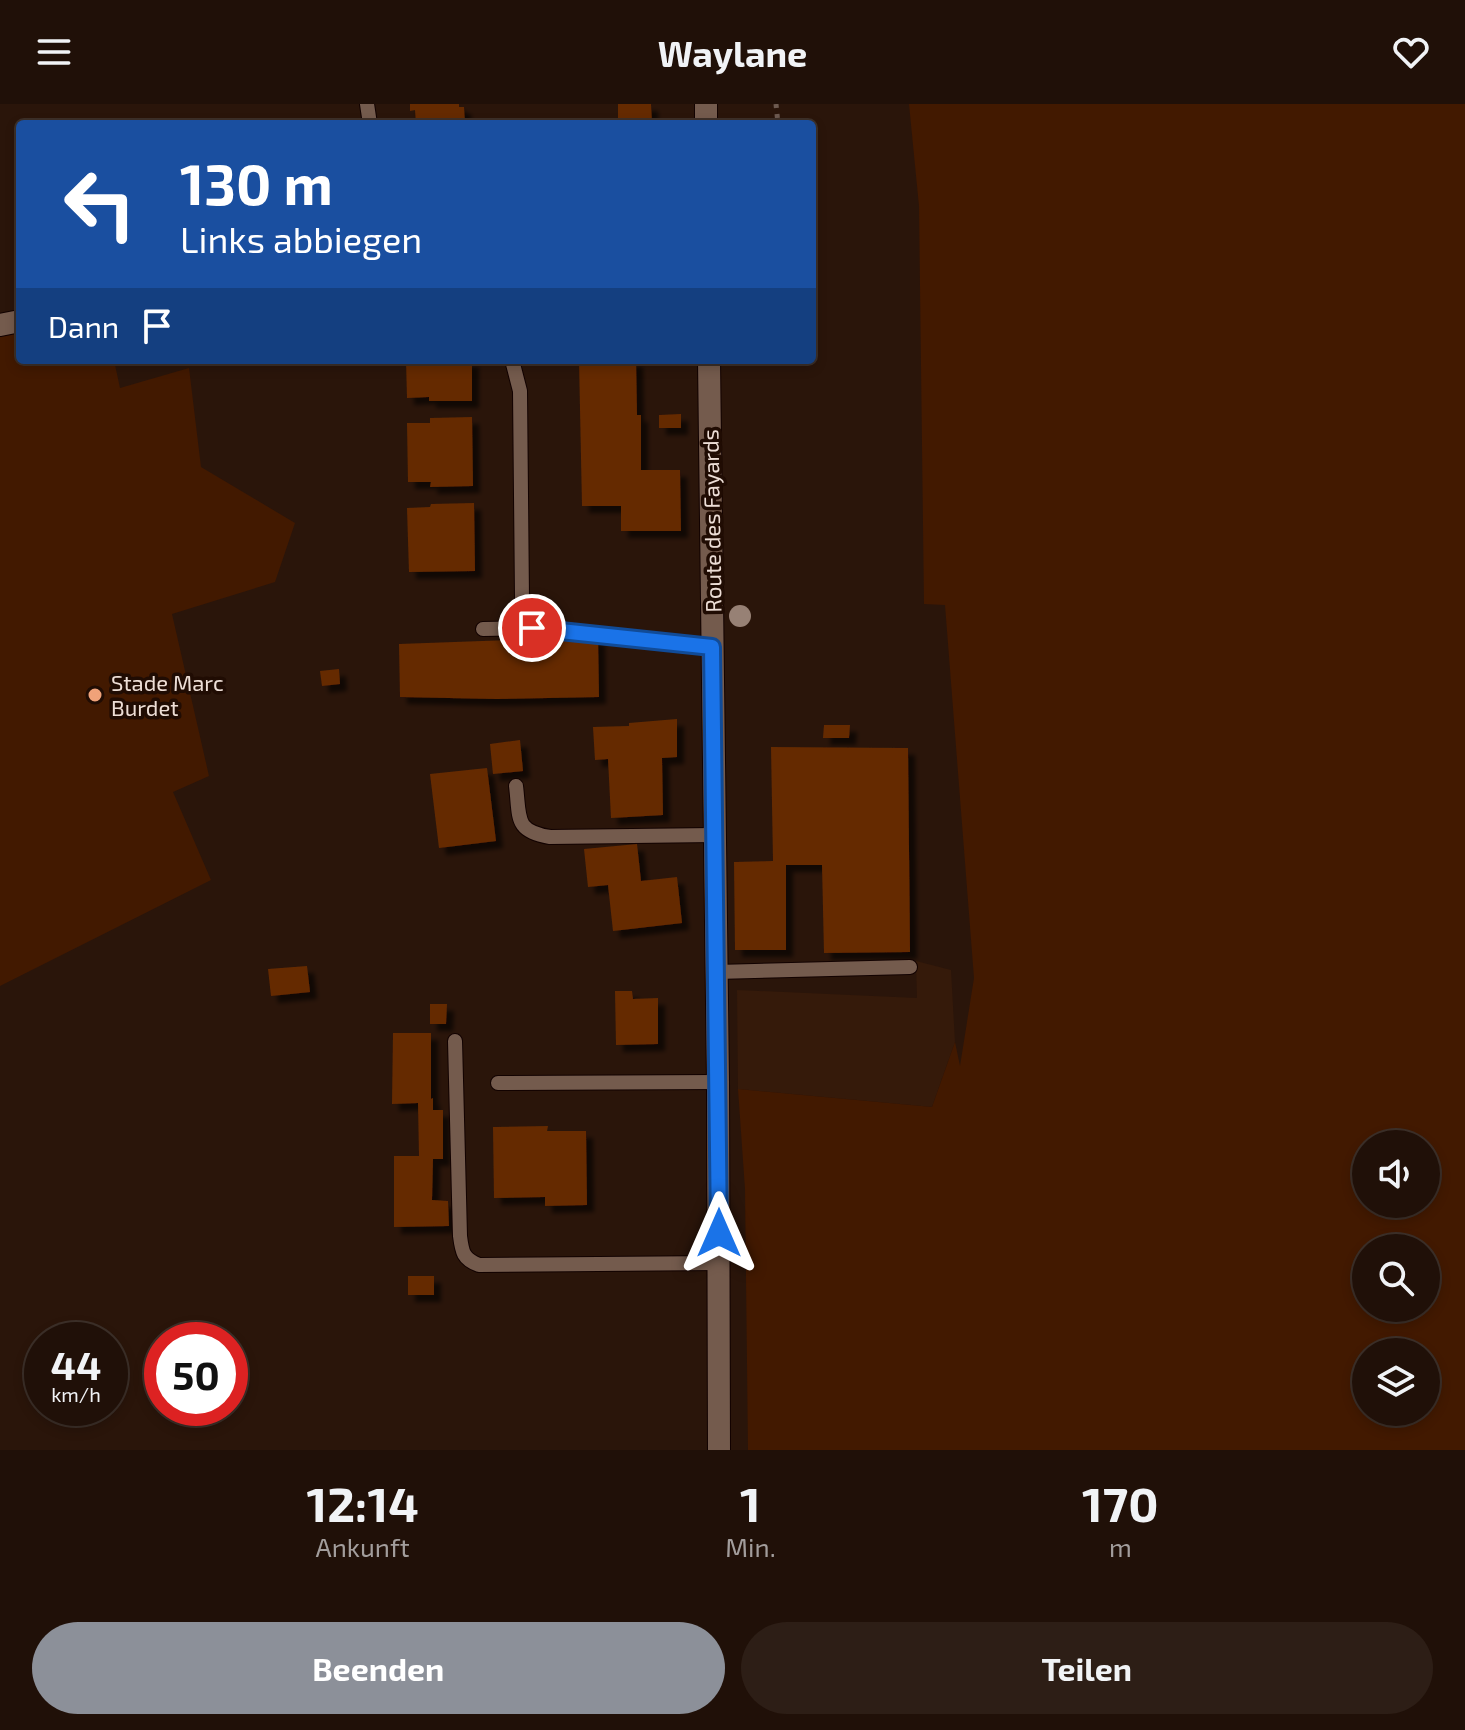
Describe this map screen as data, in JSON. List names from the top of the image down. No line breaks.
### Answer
{"streets":{"main road":["Route des Fayards"]},"places":["Stade Marc Burdet"],"page":{"header":"Waylane","turn":["130 m","Links abbiegen"],"then":"Dann","speed":"44 km/h","limit":"50","eta":["12:14","Ankunft","1","Min.","170","m"],"buttons":["Beenden","Teilen"]}}
